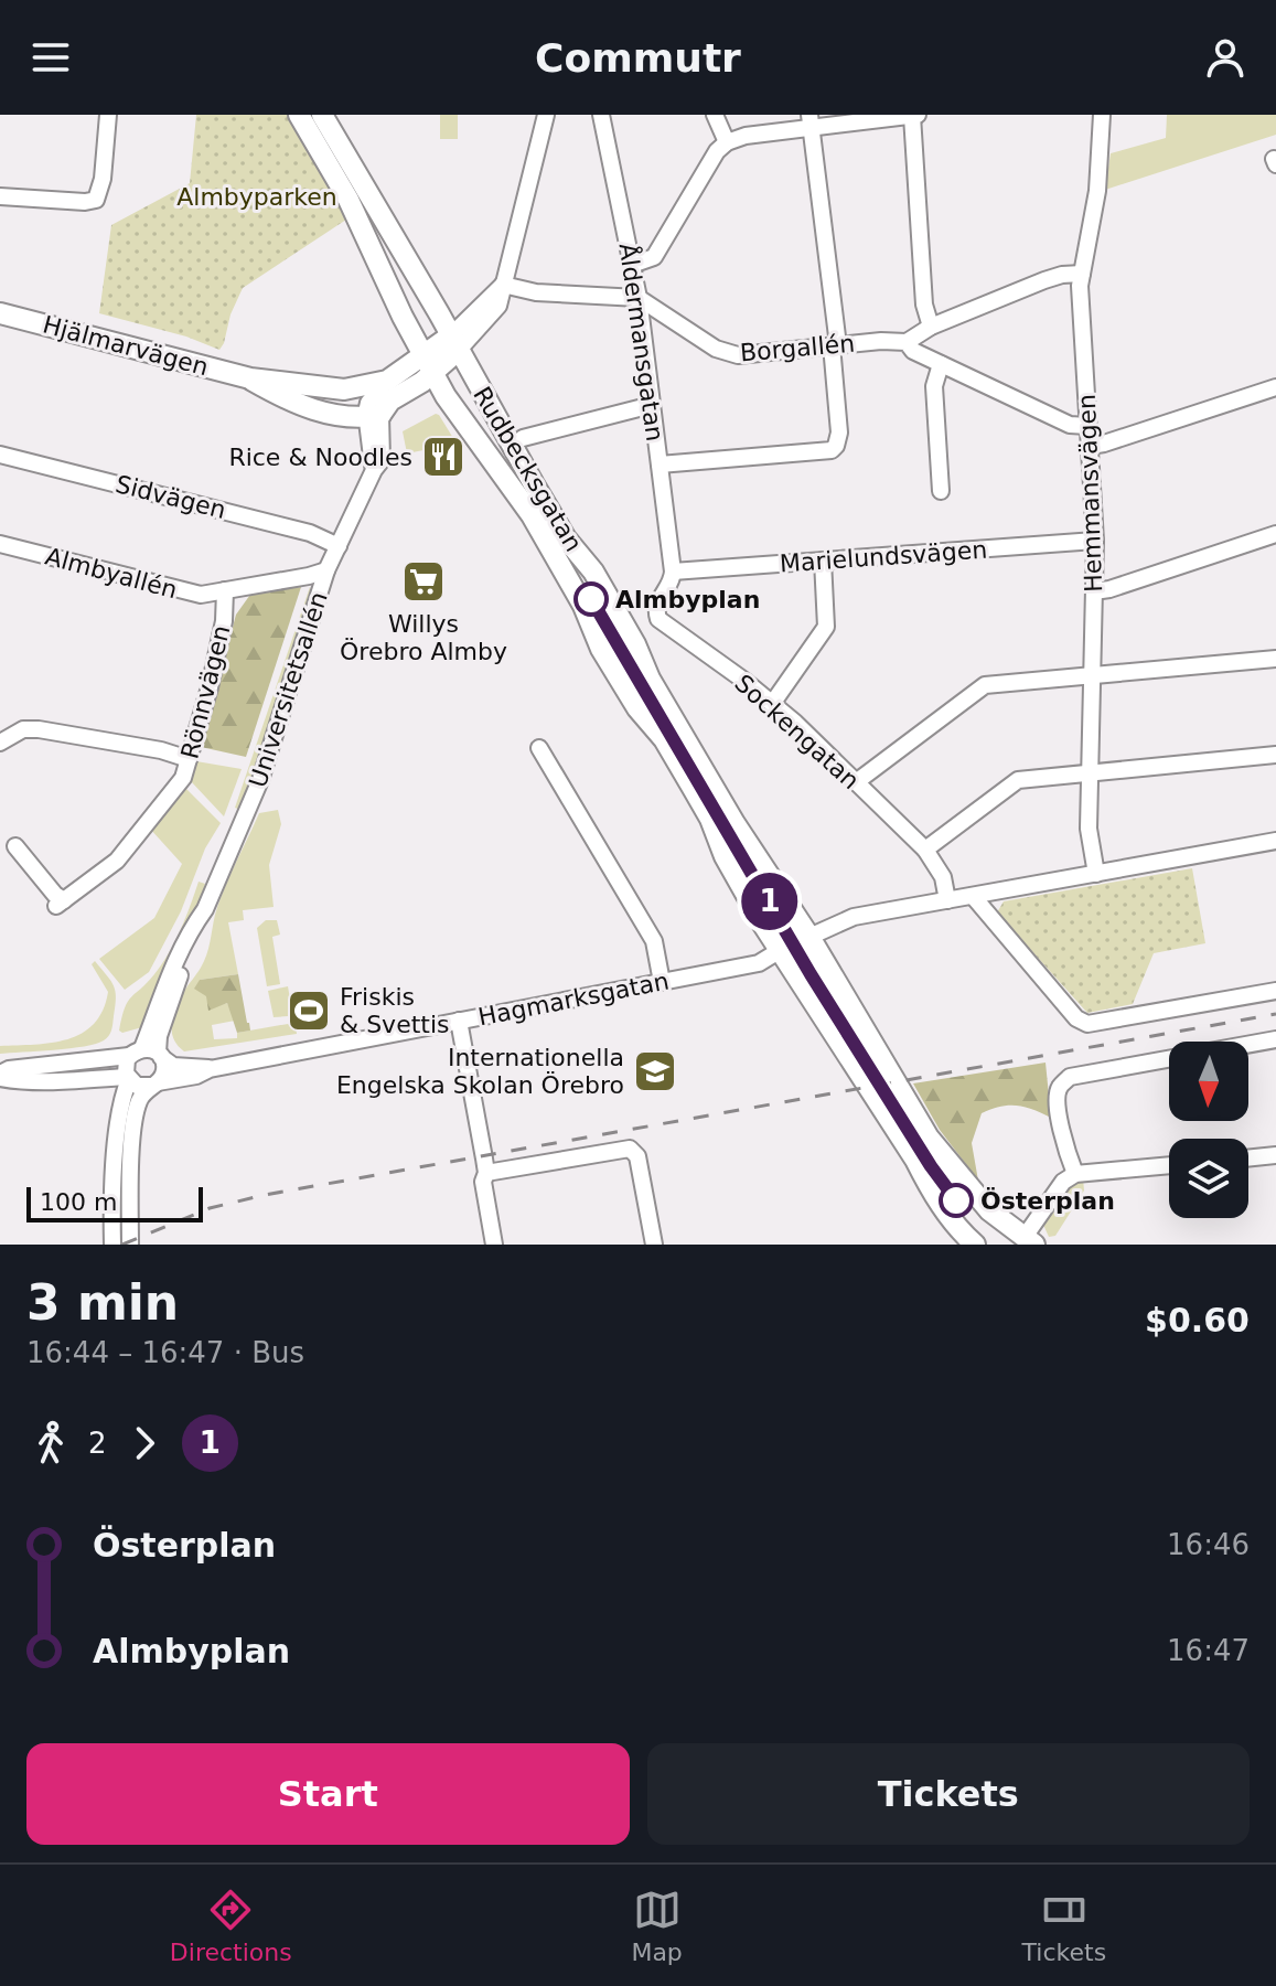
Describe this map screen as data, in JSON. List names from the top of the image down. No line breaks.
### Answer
{"streets":{"main road":["Hjälmarvägen","Rudbecksgatan"],"street":["Åldermansgatan","Borgallén","Hemmansvägen","Sidvägen","Marielundsvägen","Almbyallén","Universitetsallén","Rönnvägen","Sockengatan","Hagmarksgatan"]},"crossings":[["Åldermansgatan","Borgallén"],["Åldermansgatan","Marielundsvägen"],["Åldermansgatan","Sockengatan"],["Hjälmarvägen","Universitetsallén"],["Rudbecksgatan","Hagmarksgatan"],["Hemmansvägen","Marielundsvägen"],["Sidvägen","Universitetsallén"],["Marielundsvägen","Sockengatan"],["Almbyallén","Universitetsallén"],["Almbyallén","Rönnvägen"],["Universitetsallén","Hagmarksgatan"]],"parks":["Almbyparken"],"places":{"restaurant":["Rice & Noodles"],"supermarket":["Willys Örebro Almby"],"other":["Almbyplan","Österplan"],"sports":["Friskis & Svettis"],"school or university":["Internationella Engelska Skolan Örebro"]},"lines":["bus line 1"],"scale_bar":"100 m","north":"bottom","page":{"header":"Commutr","on_map":"1","scale":"100 m","heading":["3 min","16:44 – 16:47 · Bus","$0.60"],"legs":["2","1"],"list":[{"name":"Österplan","value":"16:46"},{"name":"Almbyplan","value":"16:47"}],"buttons":["Start","Tickets"],"tabs":["Directions","Map","Tickets"]}}
